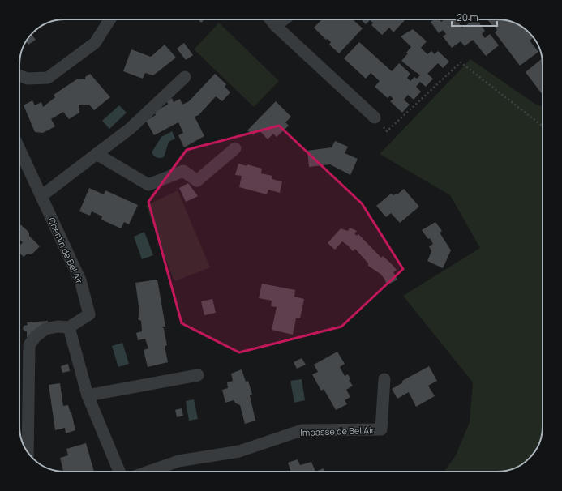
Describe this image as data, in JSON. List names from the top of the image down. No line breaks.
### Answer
{"streets":{"street":["Chemin de Bel Air","Impasse de Bel Air"]},"scale_bar":"20 m"}
